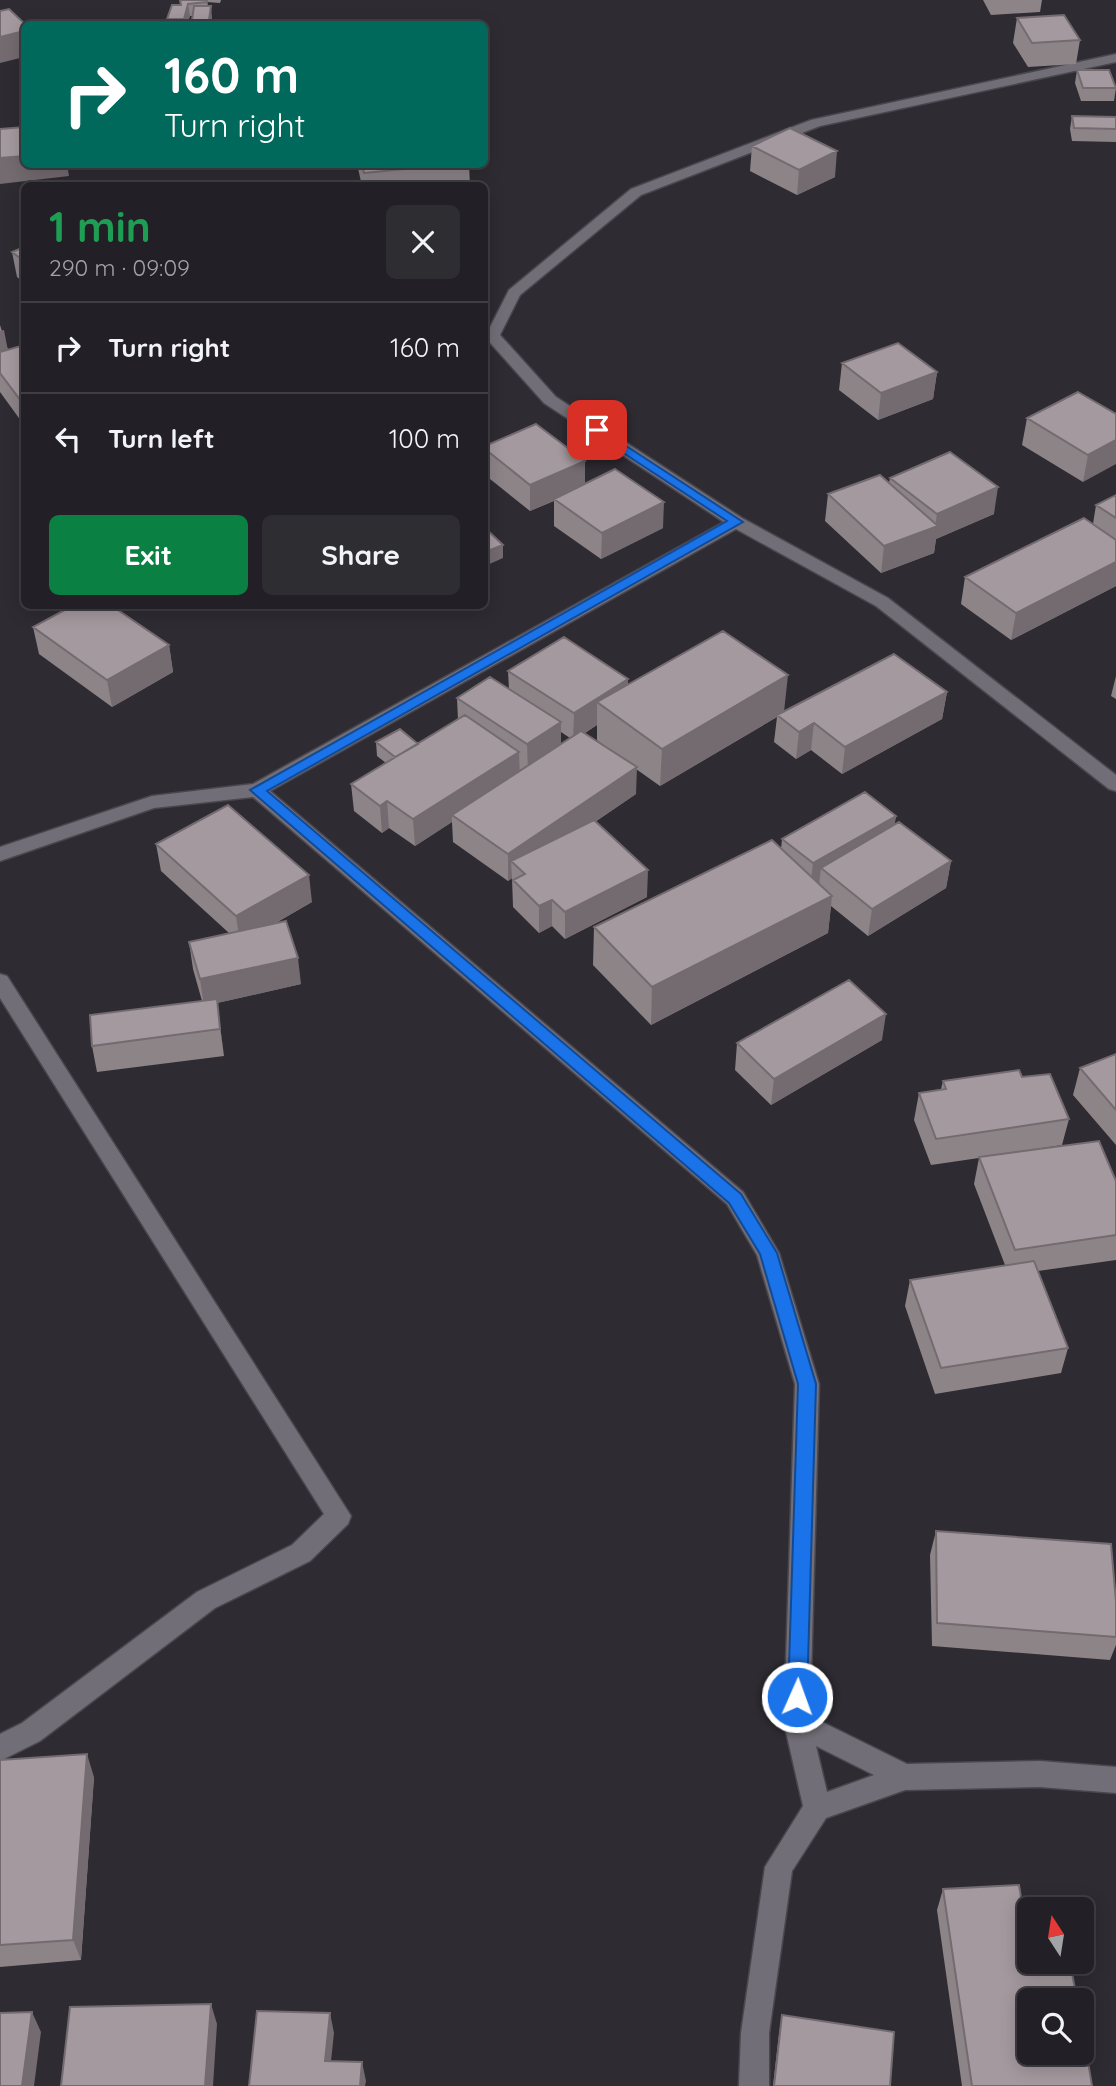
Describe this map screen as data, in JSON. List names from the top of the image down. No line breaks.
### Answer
{"north":"top","page":{"turn":["160 m","Turn right"],"heading":["1 min","290 m · 09:09"],"list":[{"name":"Turn right","value":"160 m"},{"name":"Turn left","value":"100 m"}],"buttons":["Exit","Share"]}}
